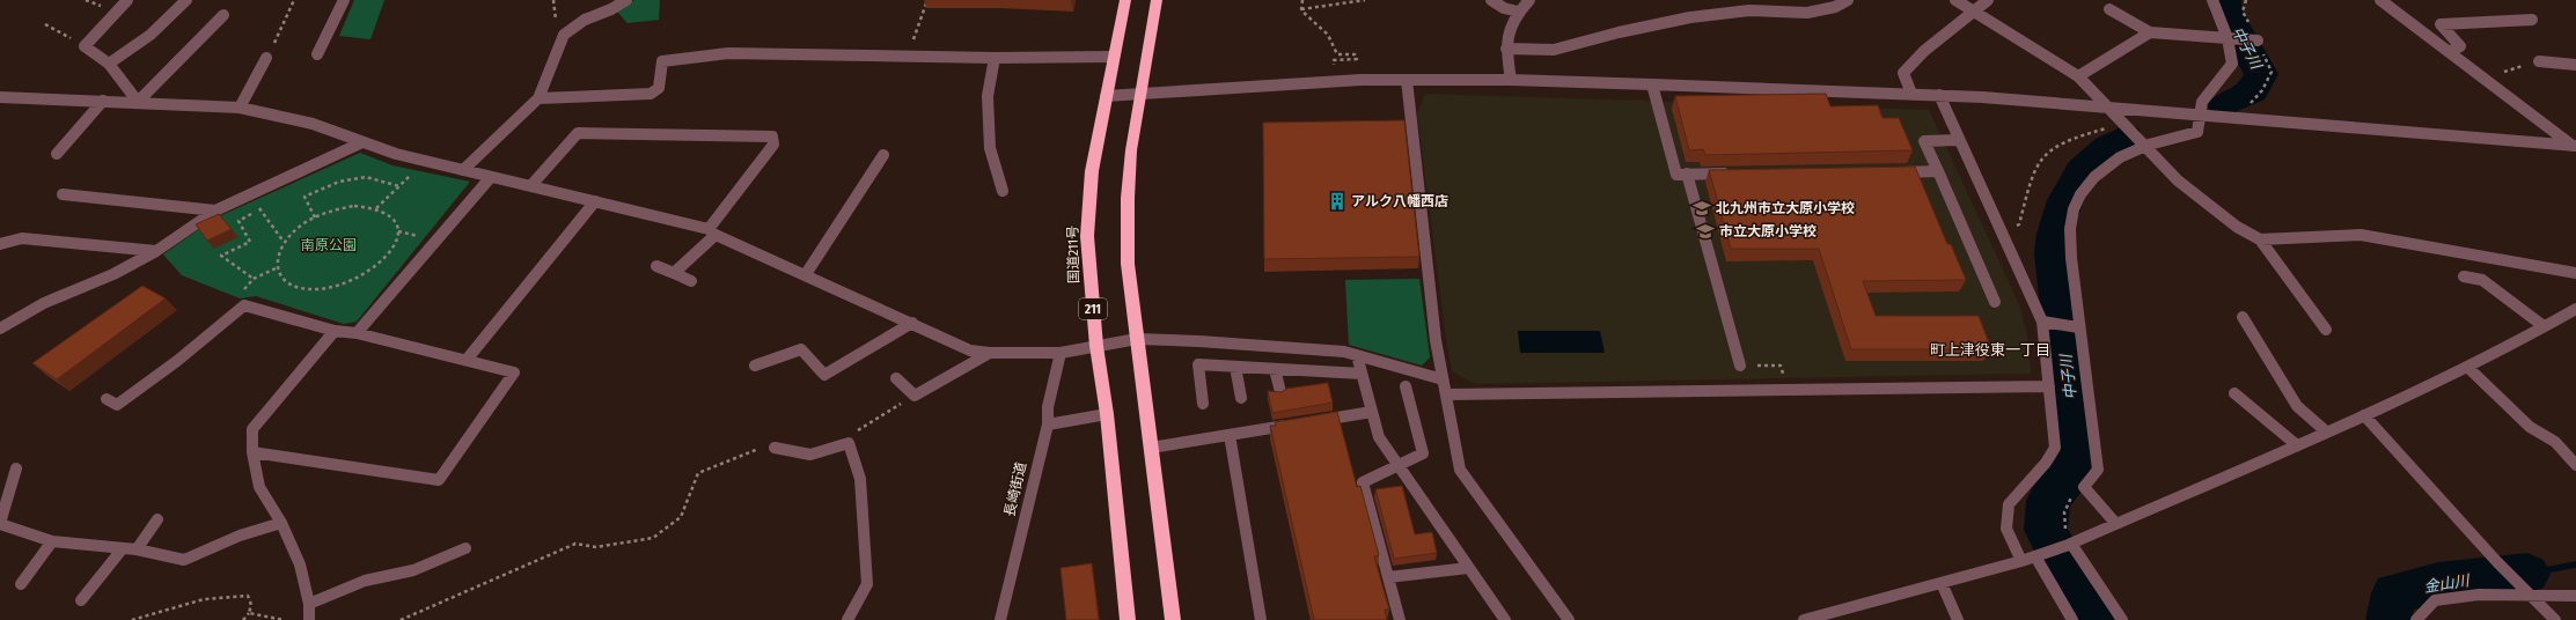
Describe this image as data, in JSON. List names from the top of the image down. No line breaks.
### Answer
{"streets":{"highway":["国道211号","211"],"street":["長崎街道"]},"districts":["町上津役東一丁目"],"water":["中子川","金山川"],"parks":["南原公園"],"places":{"building":["アルク八幡西店"],"school or university":["北九州市立大原小学校","市立大原小学校"]}}
